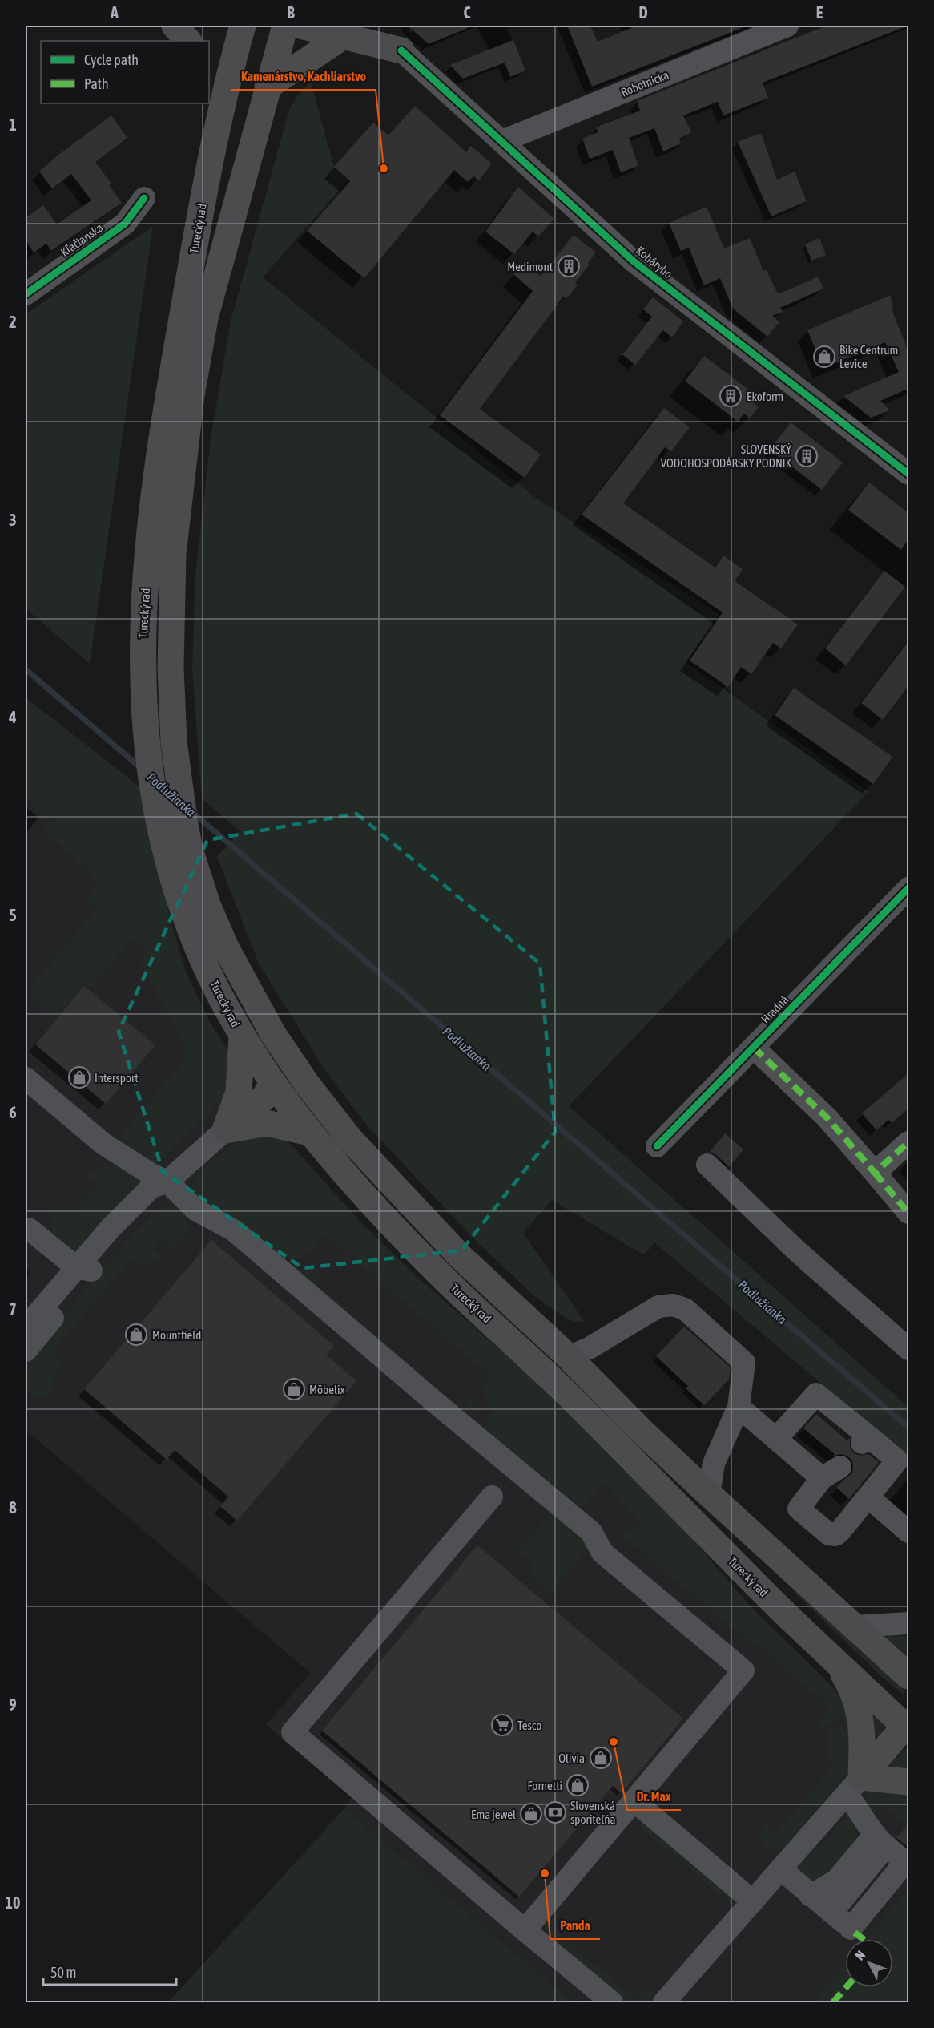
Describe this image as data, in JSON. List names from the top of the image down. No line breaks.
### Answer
{"streets":{"main road":["Turecký rad"],"street":["Robotnícka","Kľačianska","Koháryho","Hradná"]},"crossings":[["Robotnícka","Koháryho"]],"water":["Podlužianka"],"places":{"other":["Kamenárstvo, Kachliarstvo","Dr. Max","Panda"],"building":["Medimont","Ekoform","SLOVENSKÝ VODOHOSPODÁRSKY PODNIK"],"shop":["Bike Centrum Levice","Intersport","Mountfield","Möbelix","Olivia","Fornetti","Ema jewel"],"supermarket":["Tesco"],"bank":["Slovenská sporiteľňa"]},"legend":["Cycle path","Path"],"scale_bar":"50 m","north":"top left","grid":{"columns":["A","B","C","D","E"],"rows":["1","2","3","4","5","6","7","8","9","10"]}}
